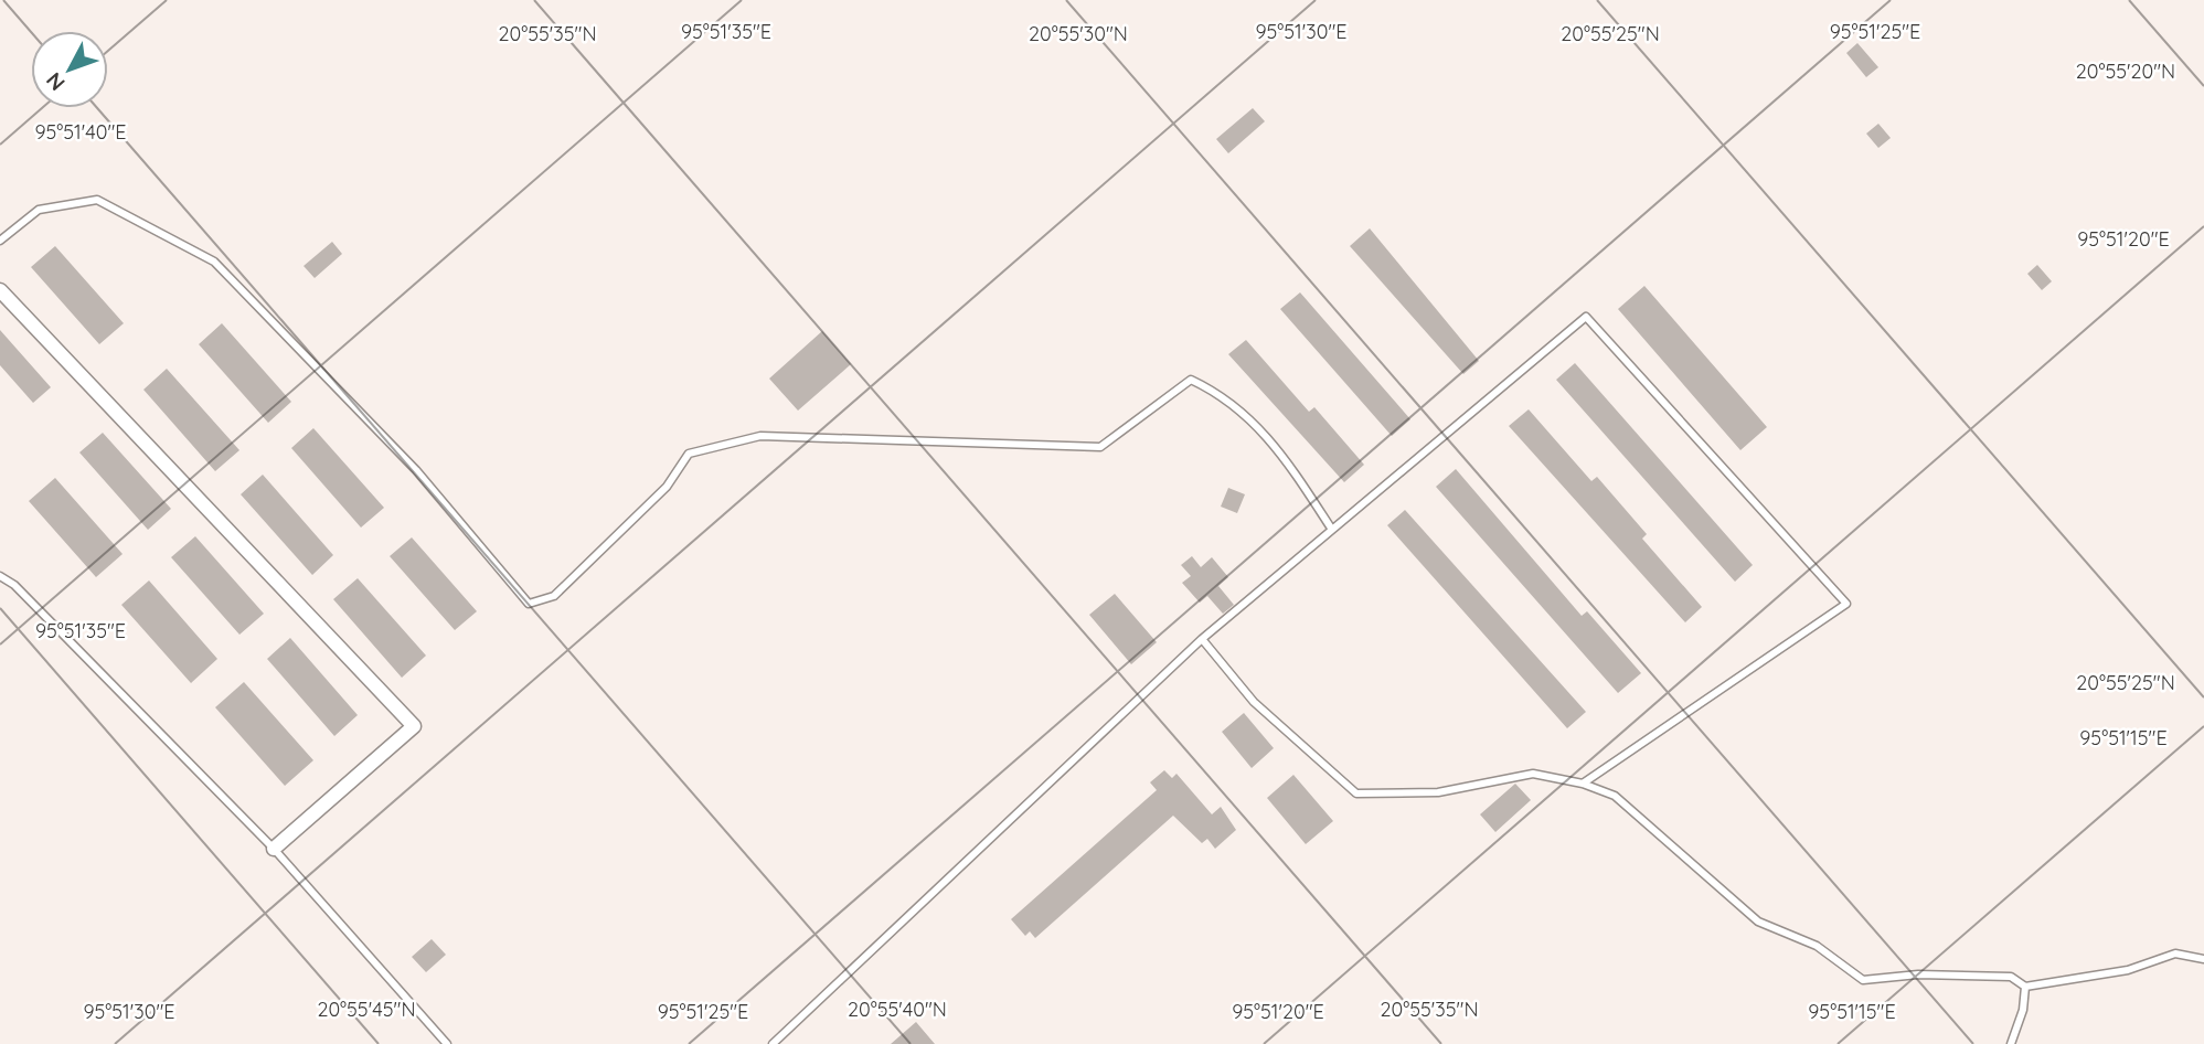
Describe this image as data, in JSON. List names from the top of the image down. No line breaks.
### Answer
{"north":"bottom left","coordinates":["95°51'35\"E","95°51'30\"E","95°51'25\"E","20°55'35\"N","20°55'25\"N","20°55'30\"N","20°55'20\"N","95°51'40\"E","95°51'20\"E","95°51'15\"E","20°55'45\"N","20°55'40\"N"]}
